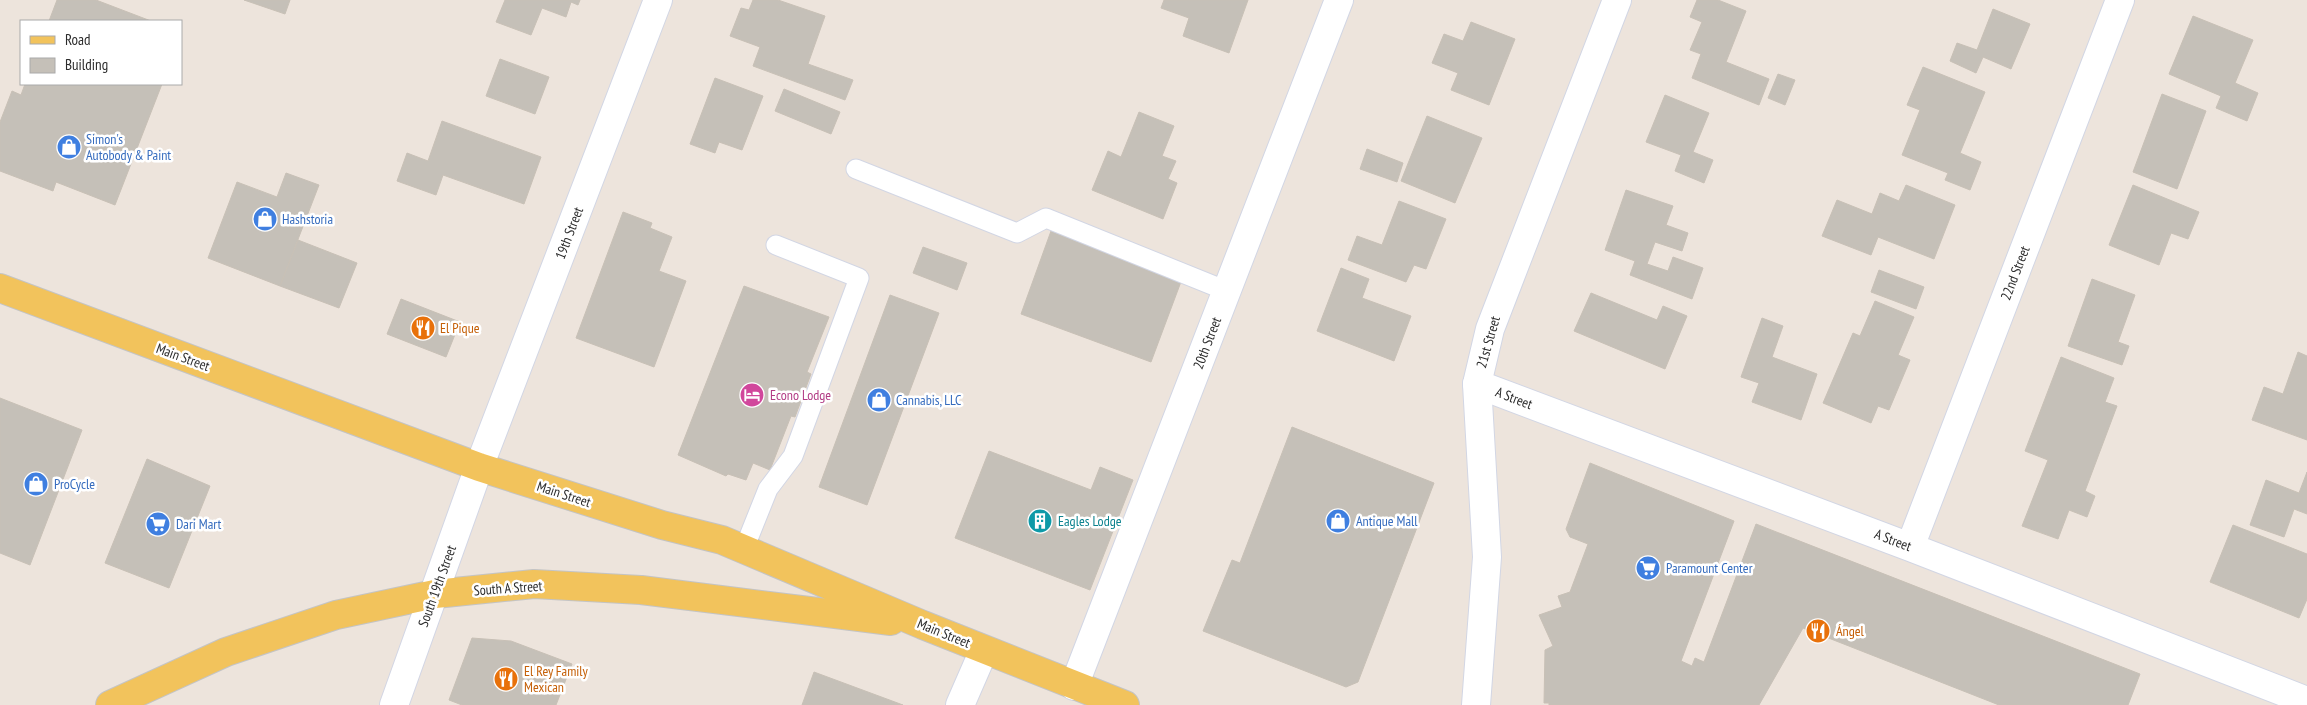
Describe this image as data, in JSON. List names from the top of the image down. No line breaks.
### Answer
{"streets":{"main road":["Main Street","South A Street"],"street":["19th Street","22nd Street","21st Street","20th Street","A Street","South 19th Street"]},"crossings":[["19th Street","Main Street"],["19th Street","South 19th Street"],["22nd Street","A Street"],["21st Street","A Street"],["20th Street","Main Street"],["Main Street","South 19th Street"],["Main Street","South A Street"],["South 19th Street","South A Street"]],"places":{"shop":["Simon's Autobody & Paint","Hashstoria","Cannabis, LLC","ProCycle","Antique Mall"],"restaurant":["El Pique","Ángel","El Rey Family Mexican"],"hotel":["Econo Lodge"],"building":["Eagles Lodge"],"supermarket":["Dari Mart","Paramount Center"]},"legend":["Road","Building"]}
